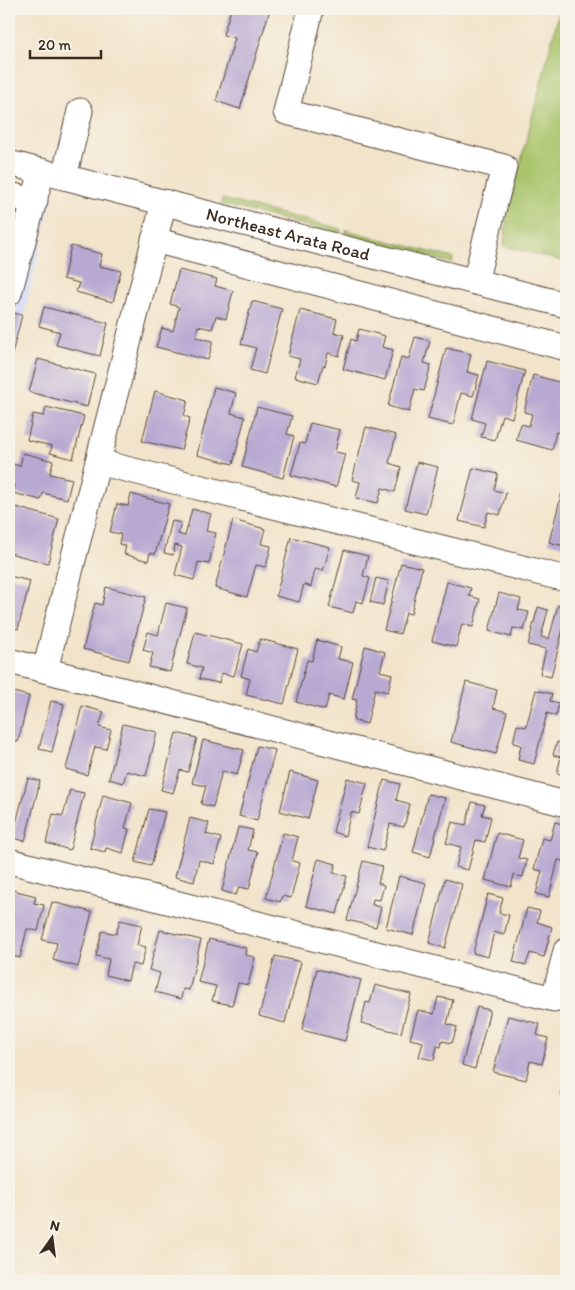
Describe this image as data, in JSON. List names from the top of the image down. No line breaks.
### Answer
{"streets":{"street":["Northeast Arata Road"]},"scale_bar":"20 m","north":"top"}
